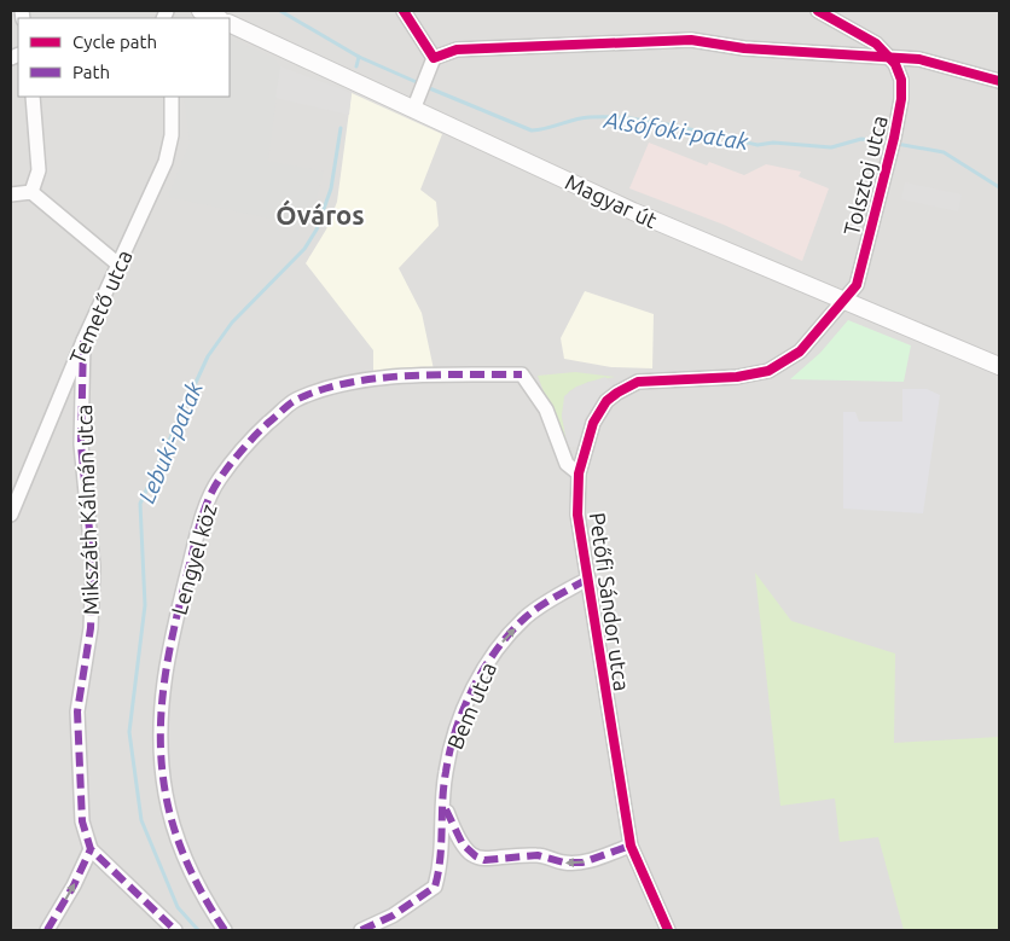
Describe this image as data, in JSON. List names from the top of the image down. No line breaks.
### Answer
{"streets":{"street":["Tolsztoj utca","Magyar út","Temető utca","Mikszáth Kálmán utca","Lengyel köz","Petőfi Sándor utca","Bem utca"]},"crossings":[["Tolsztoj utca","Magyar út"],["Tolsztoj utca","Petőfi Sándor utca"],["Magyar út","Petőfi Sándor utca"],["Temető utca","Mikszáth Kálmán utca"],["Lengyel köz","Petőfi Sándor utca"],["Petőfi Sándor utca","Bem utca"]],"one_way":["Bem utca"],"districts":["Óváros"],"water":["Alsófoki-patak","Lebuki-patak"],"legend":["Cycle path","Path"]}
